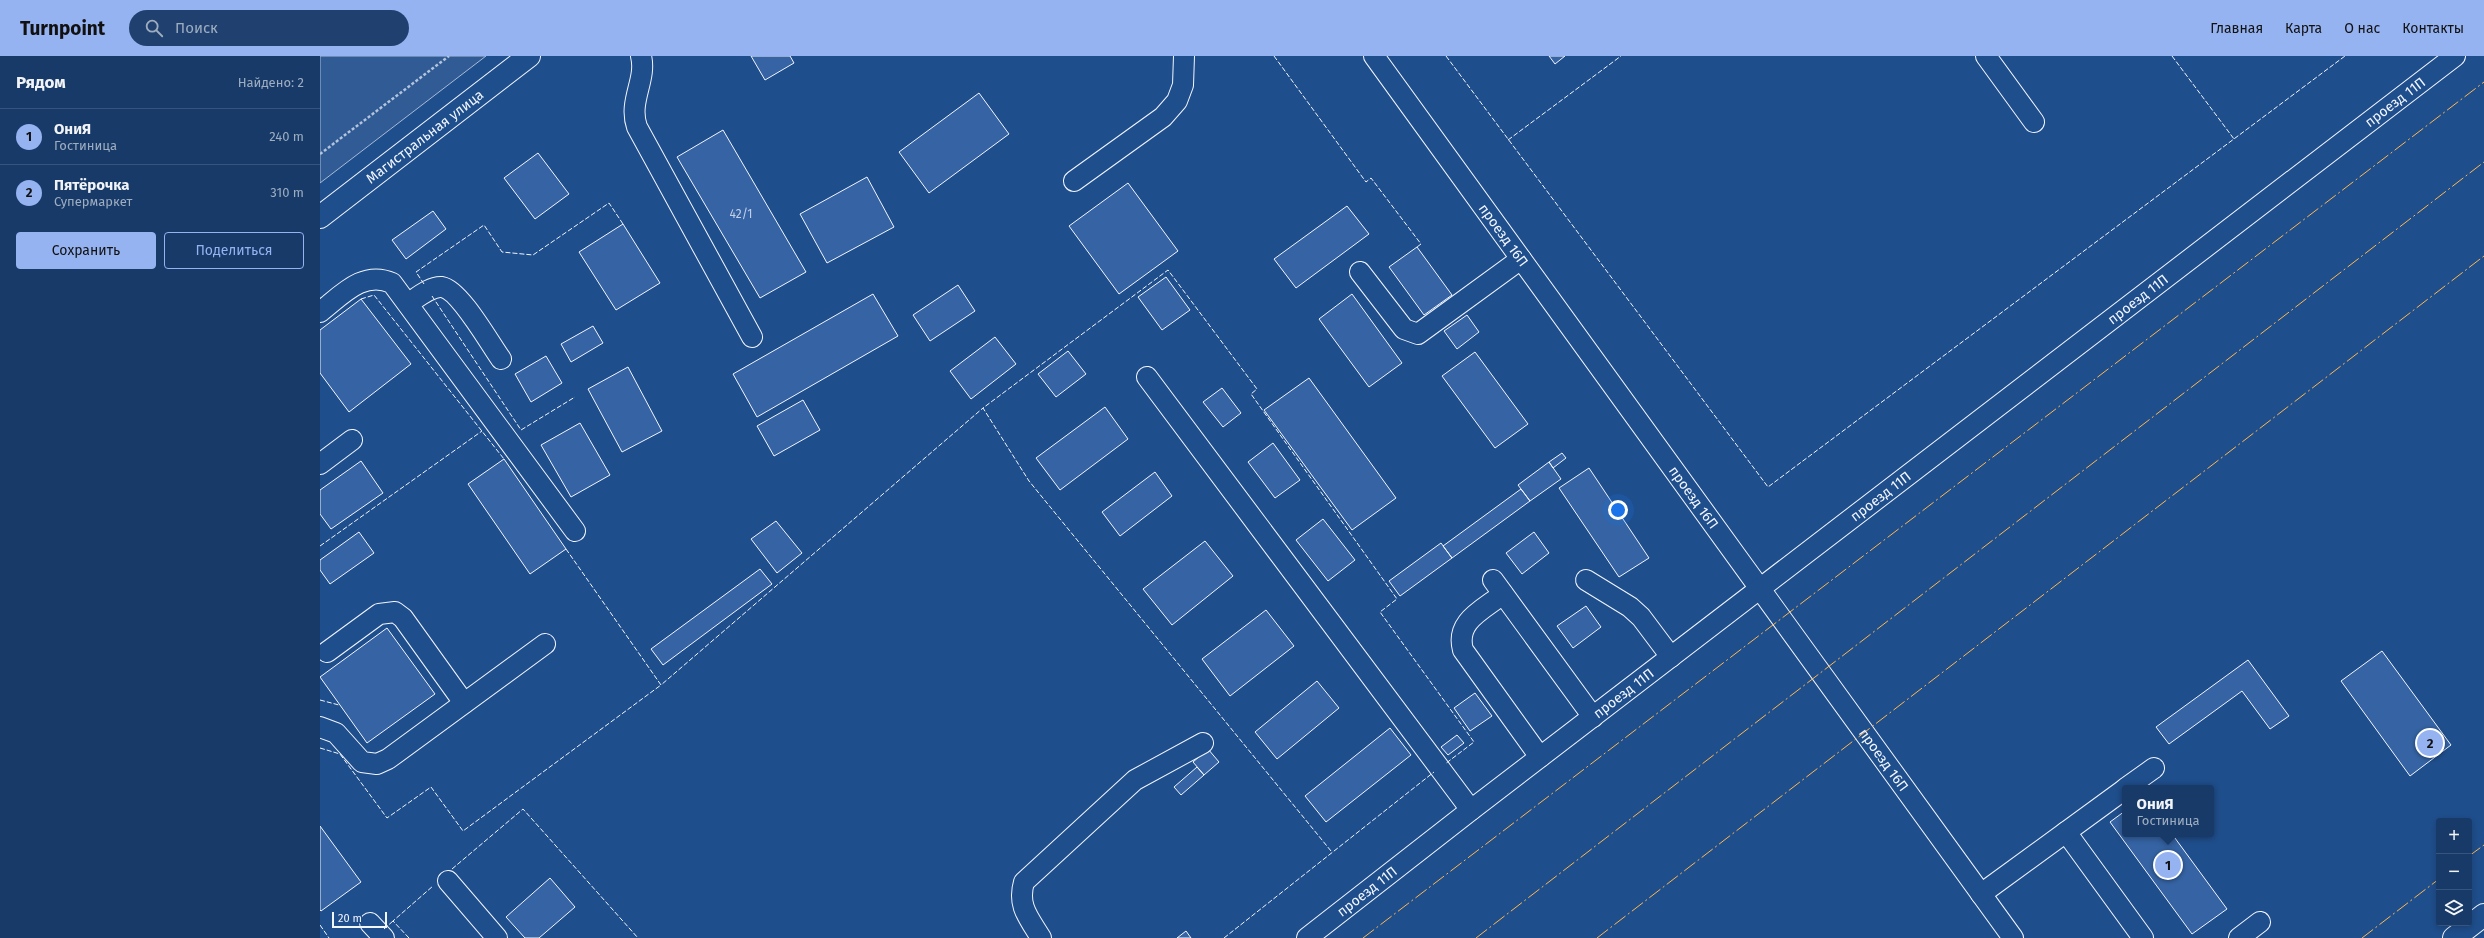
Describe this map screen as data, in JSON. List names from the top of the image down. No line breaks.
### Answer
{"streets":{"main road":["Магистральная улица"],"street":["проезд 11П","проезд 16П"]},"crossings":[["проезд 11П","проезд 16П"]],"house_numbers":["42/1"],"scale_bar":"20 m","page":{"header":"Turnpoint","search":"Поиск","nav":["Главная","Карта","О нас","Контакты"],"heading":["Рядом","Найдено: 2"],"list":[{"mark":"1","name":"ОниЯ","note":"Гостиница","value":"240 m"},{"mark":"2","name":"Пятёрочка","note":"Супермаркет","value":"310 m"}],"buttons":["Сохранить","Поделиться"],"pins":["2","1"],"popup":["ОниЯ","Гостиница"],"map_buttons":["+","−"],"scale":"20 m"}}
